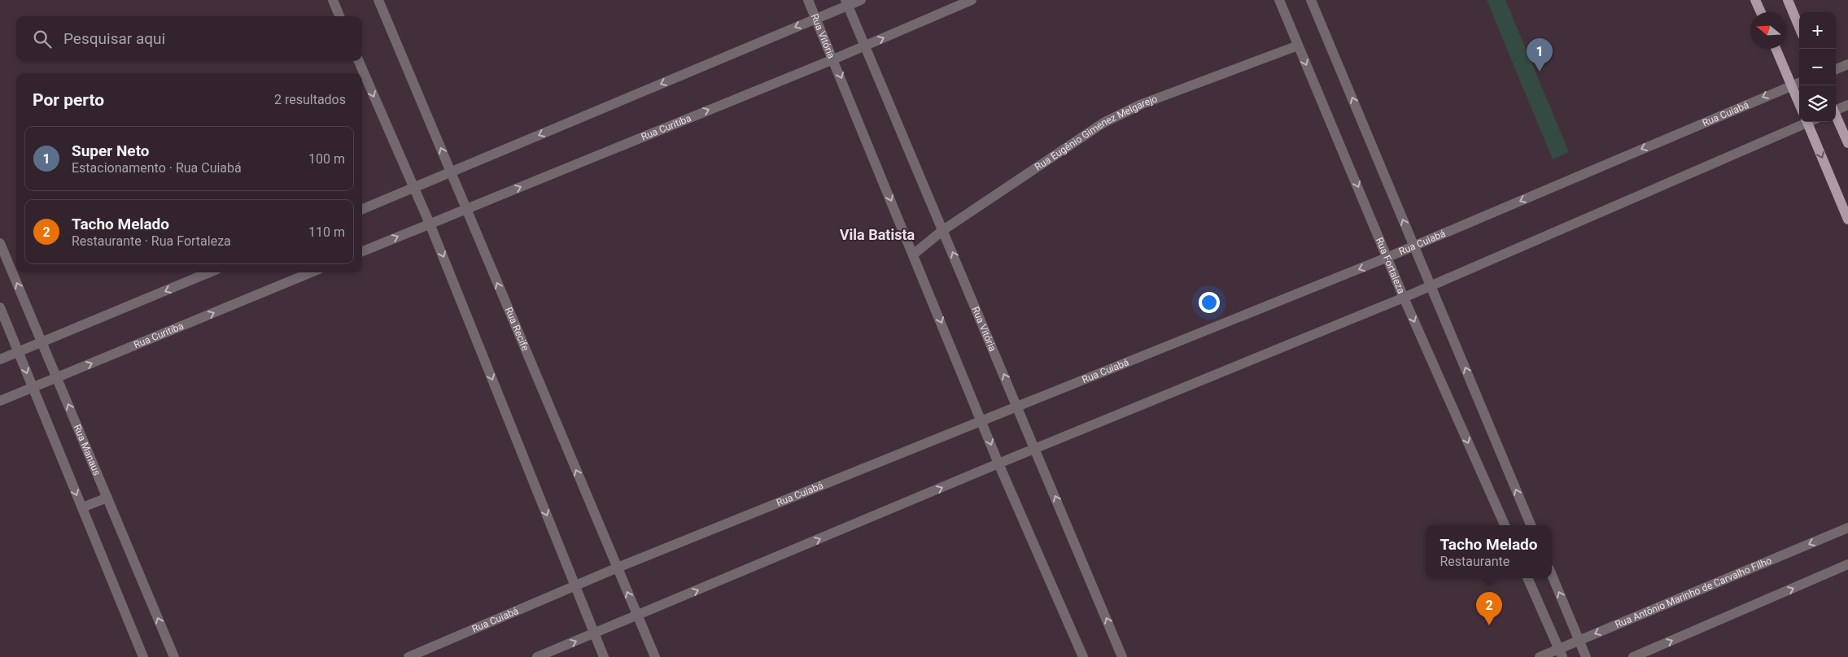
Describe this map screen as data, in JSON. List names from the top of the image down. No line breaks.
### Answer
{"streets":{"street":["Rua Vitória","Rua Cuiabá","Rua Curitiba","Rua Eugênio Gimenez Melgarejo","Rua Fortaleza","Rua Recife","Rua Manaus","Rua Antônio Marinho de Carvalho Filho"]},"crossings":[["Rua Vitória","Rua Cuiabá"],["Rua Vitória","Rua Curitiba"],["Rua Vitória","Rua Eugênio Gimenez Melgarejo"],["Rua Cuiabá","Rua Fortaleza"],["Rua Cuiabá","Rua Recife"],["Rua Curitiba","Rua Recife"],["Rua Curitiba","Rua Manaus"],["Rua Eugênio Gimenez Melgarejo","Rua Fortaleza"]],"districts":["Vila Batista"],"north":"left","page":{"map_buttons":["+","−"],"search":"Pesquisar aqui","pins":["1","2"],"heading":["Por perto","2 resultados"],"list":[{"mark":"1","name":"Super Neto","note":"Estacionamento · Rua Cuiabá","value":"100 m"},{"mark":"2","name":"Tacho Melado","note":"Restaurante · Rua Fortaleza","value":"110 m"}],"popup":["Tacho Melado","Restaurante"]}}
